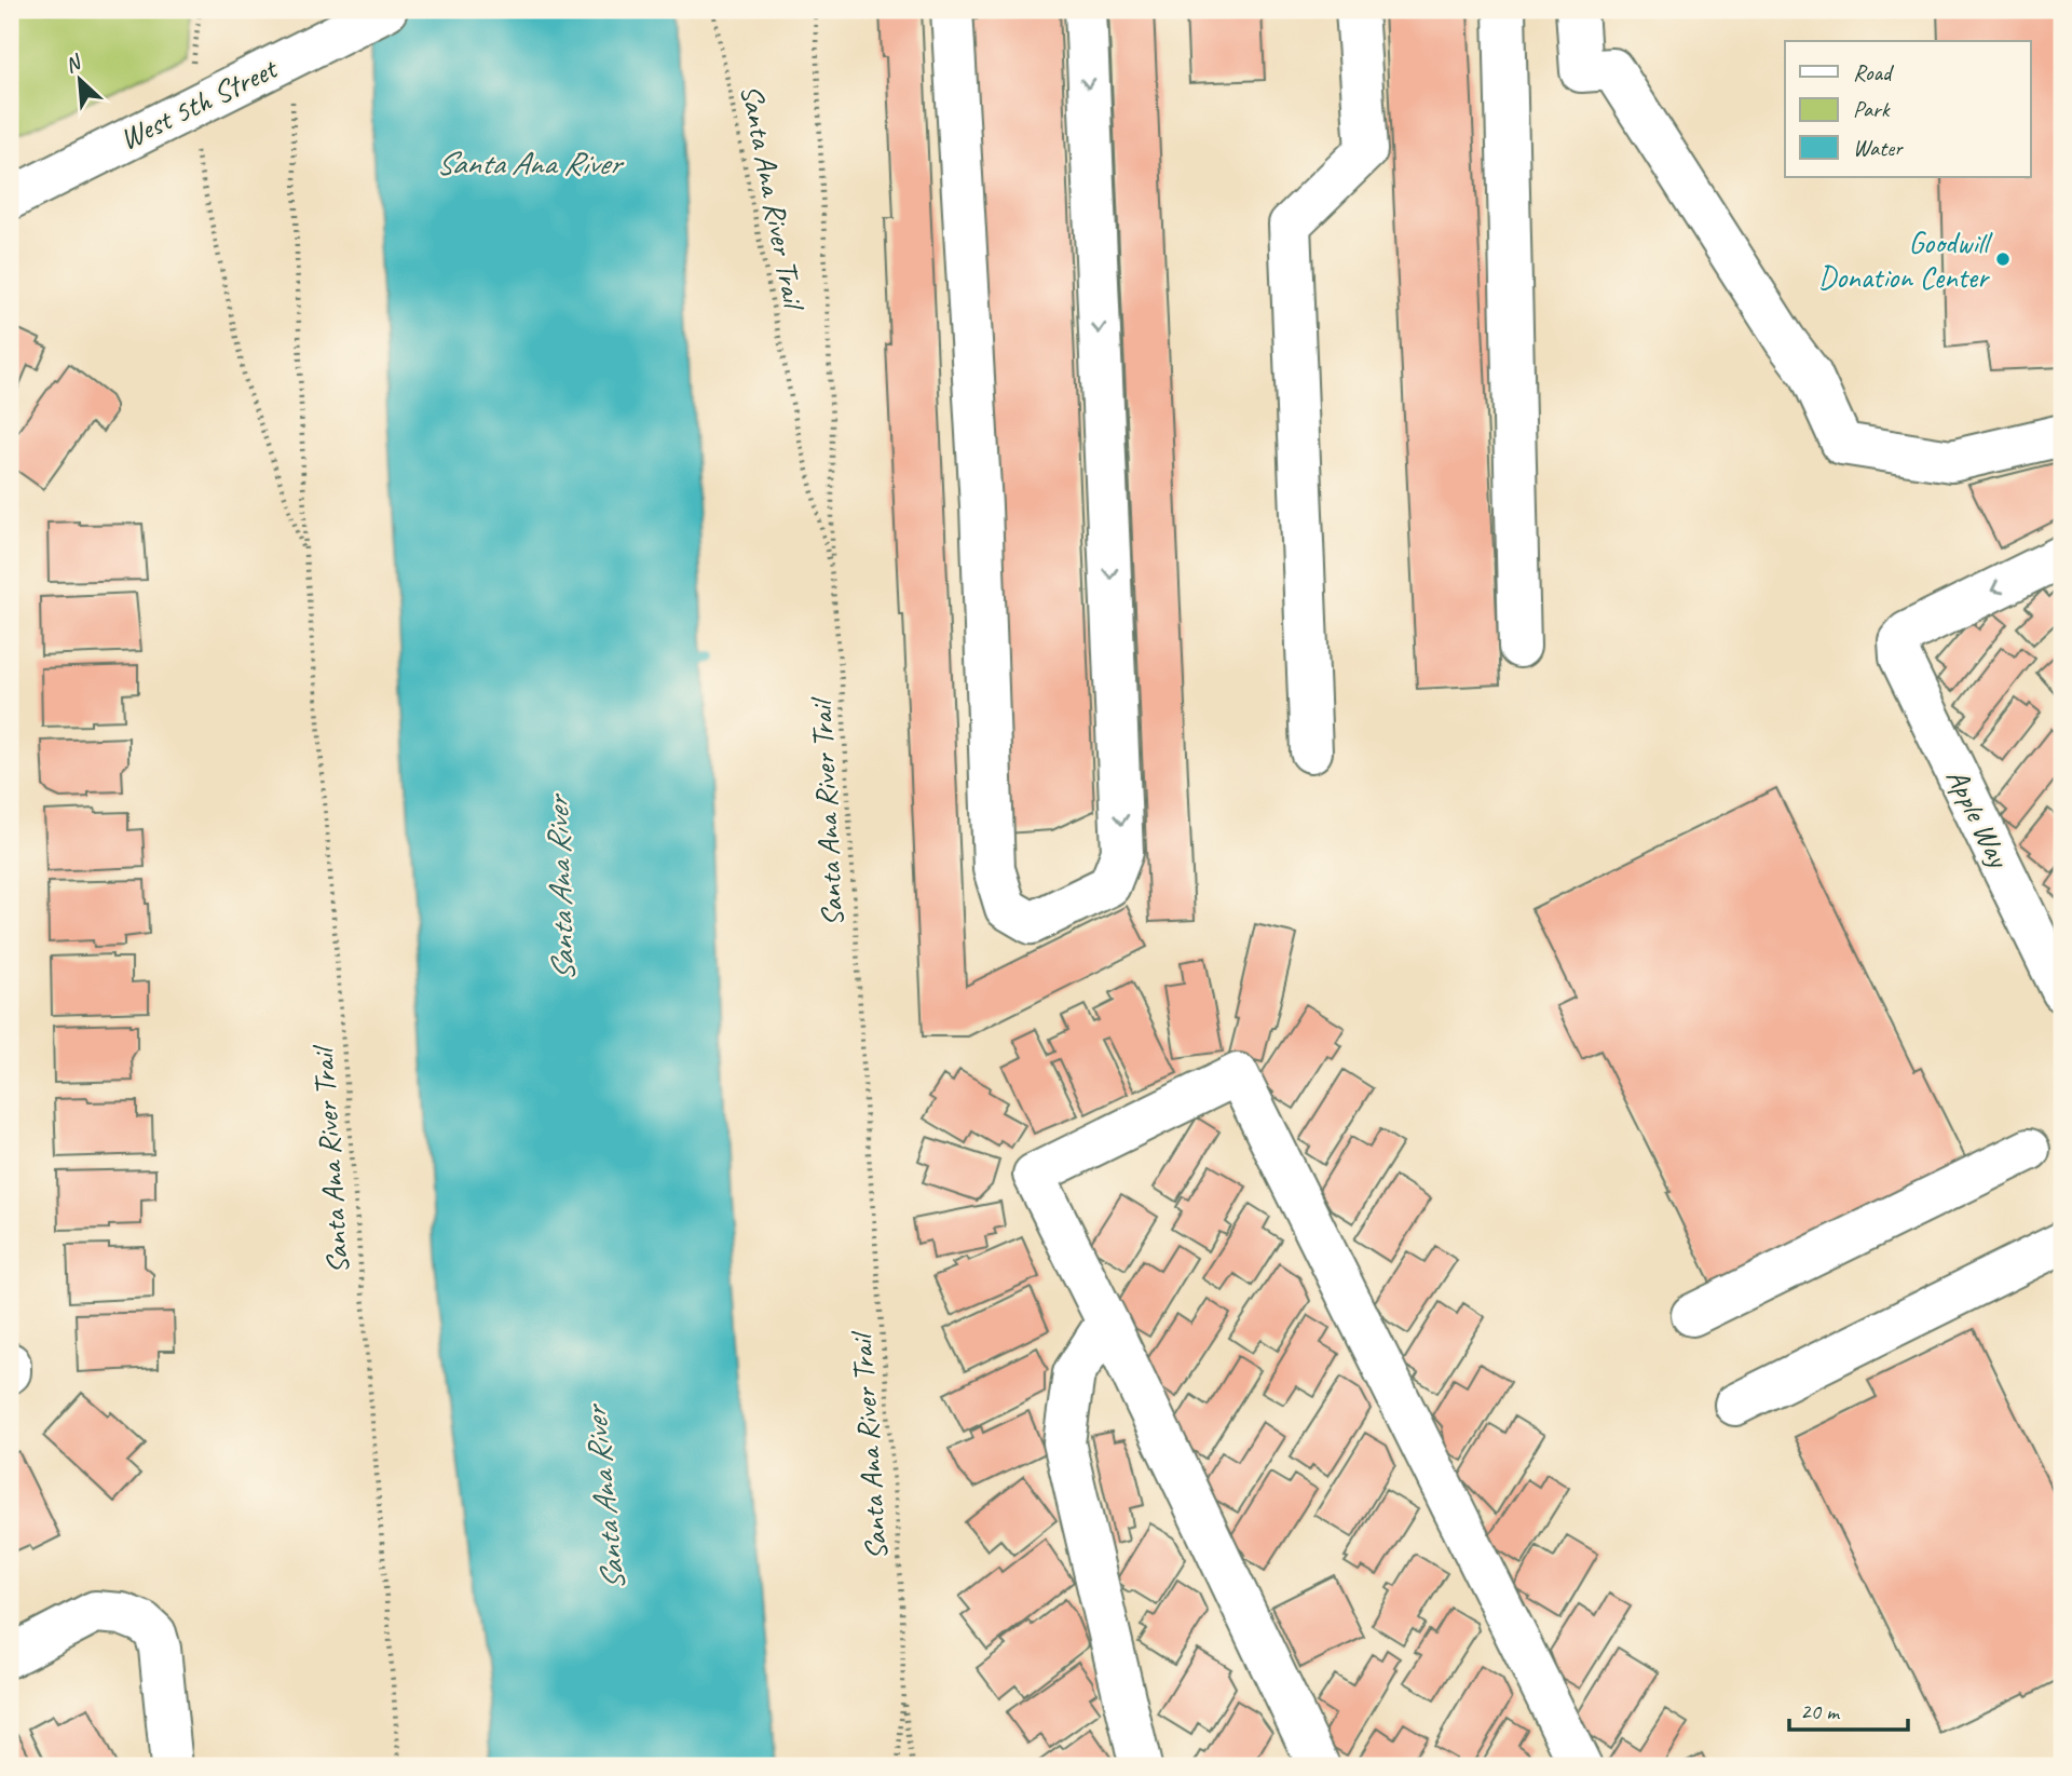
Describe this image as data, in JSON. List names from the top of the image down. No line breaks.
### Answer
{"streets":{"street":["West 5th Street","Apple Way"],"path":["Santa Ana River Trail"]},"crossings":[["West 5th Street","Santa Ana River Trail"]],"water":["Santa Ana River"],"places":["Goodwill Donation Center"],"legend":["Road","Park","Water"],"scale_bar":"20 m","north":"top left"}
